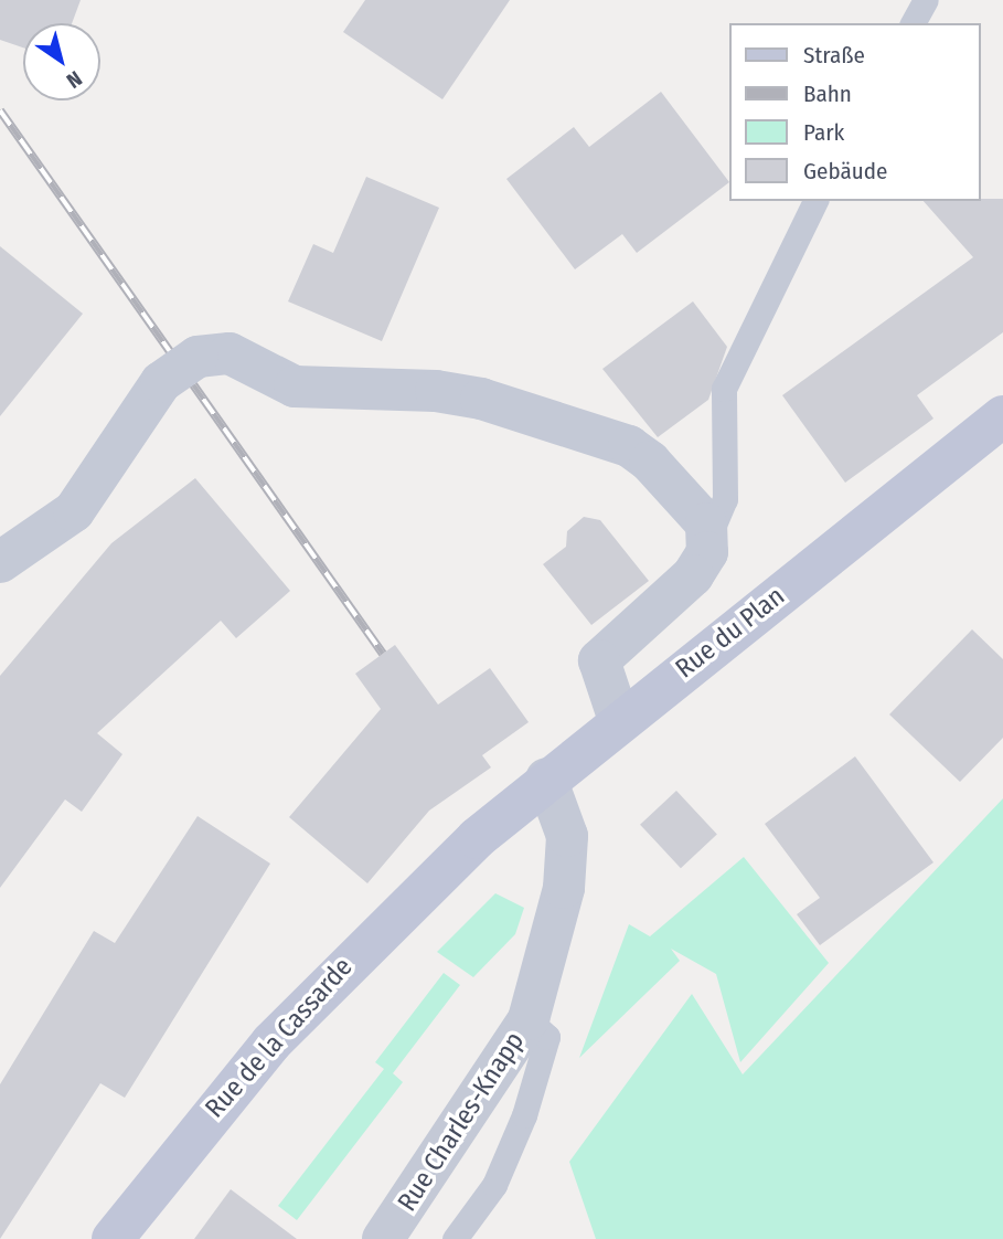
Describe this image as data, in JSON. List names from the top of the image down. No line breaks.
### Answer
{"streets":{"main road":["Rue du Plan","Rue de la Cassarde"],"street":["Rue Charles-Knapp"]},"crossings":[["Rue du Plan","Rue de la Cassarde"],["Rue du Plan","Rue Charles-Knapp"]],"legend":["Straße","Bahn","Park","Gebäude"],"north":"bottom right"}
